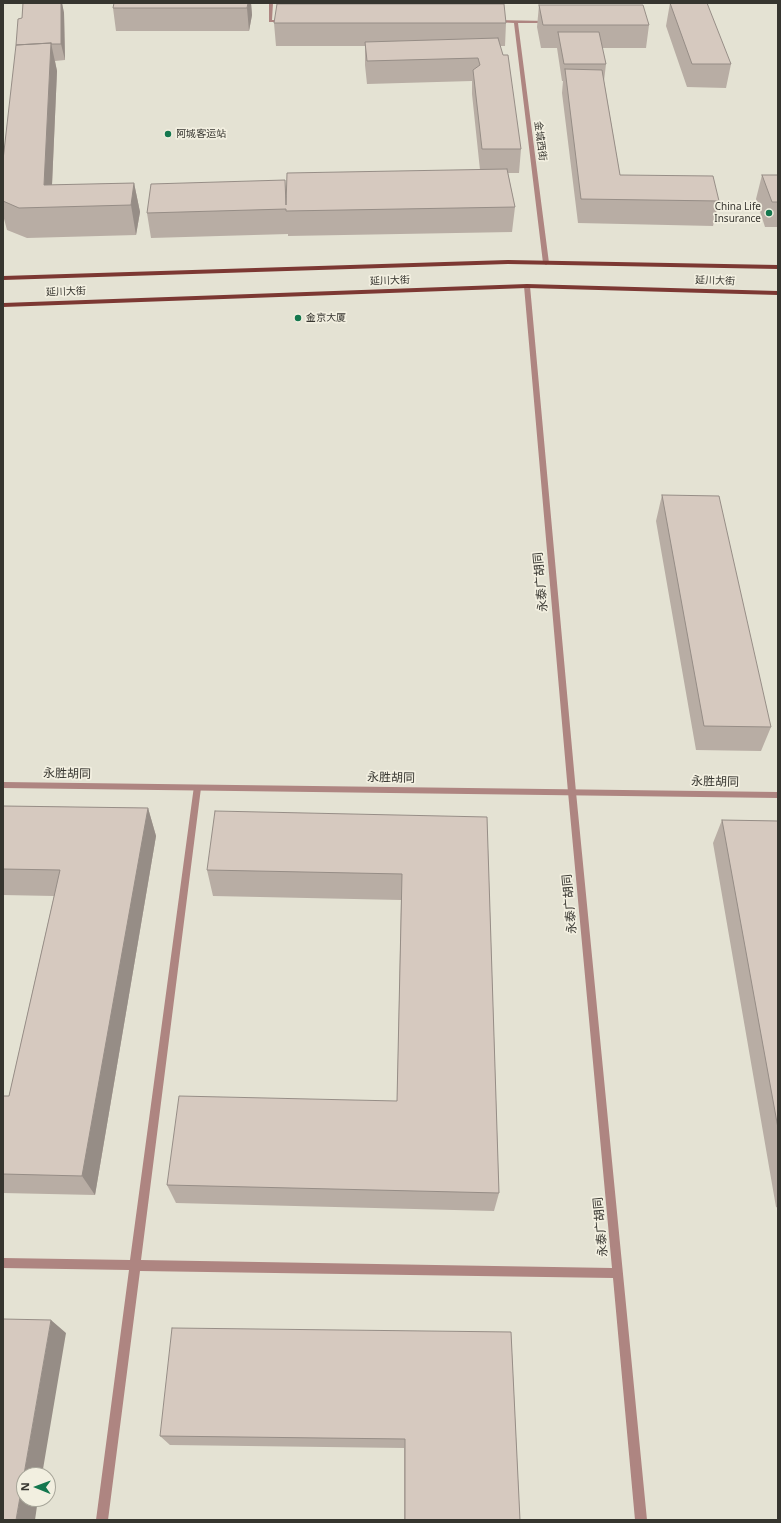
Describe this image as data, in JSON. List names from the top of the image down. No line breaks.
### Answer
{"streets":{"main road":["延川大街"],"street":["金城西街","永泰广胡同","永胜胡同"]},"crossings":[["金城西街","延川大街"],["延川大街","永泰广胡同"],["永泰广胡同","永胜胡同"]],"places":["阿城客运站","China Life Insurance","金京大厦"],"north":"left"}
